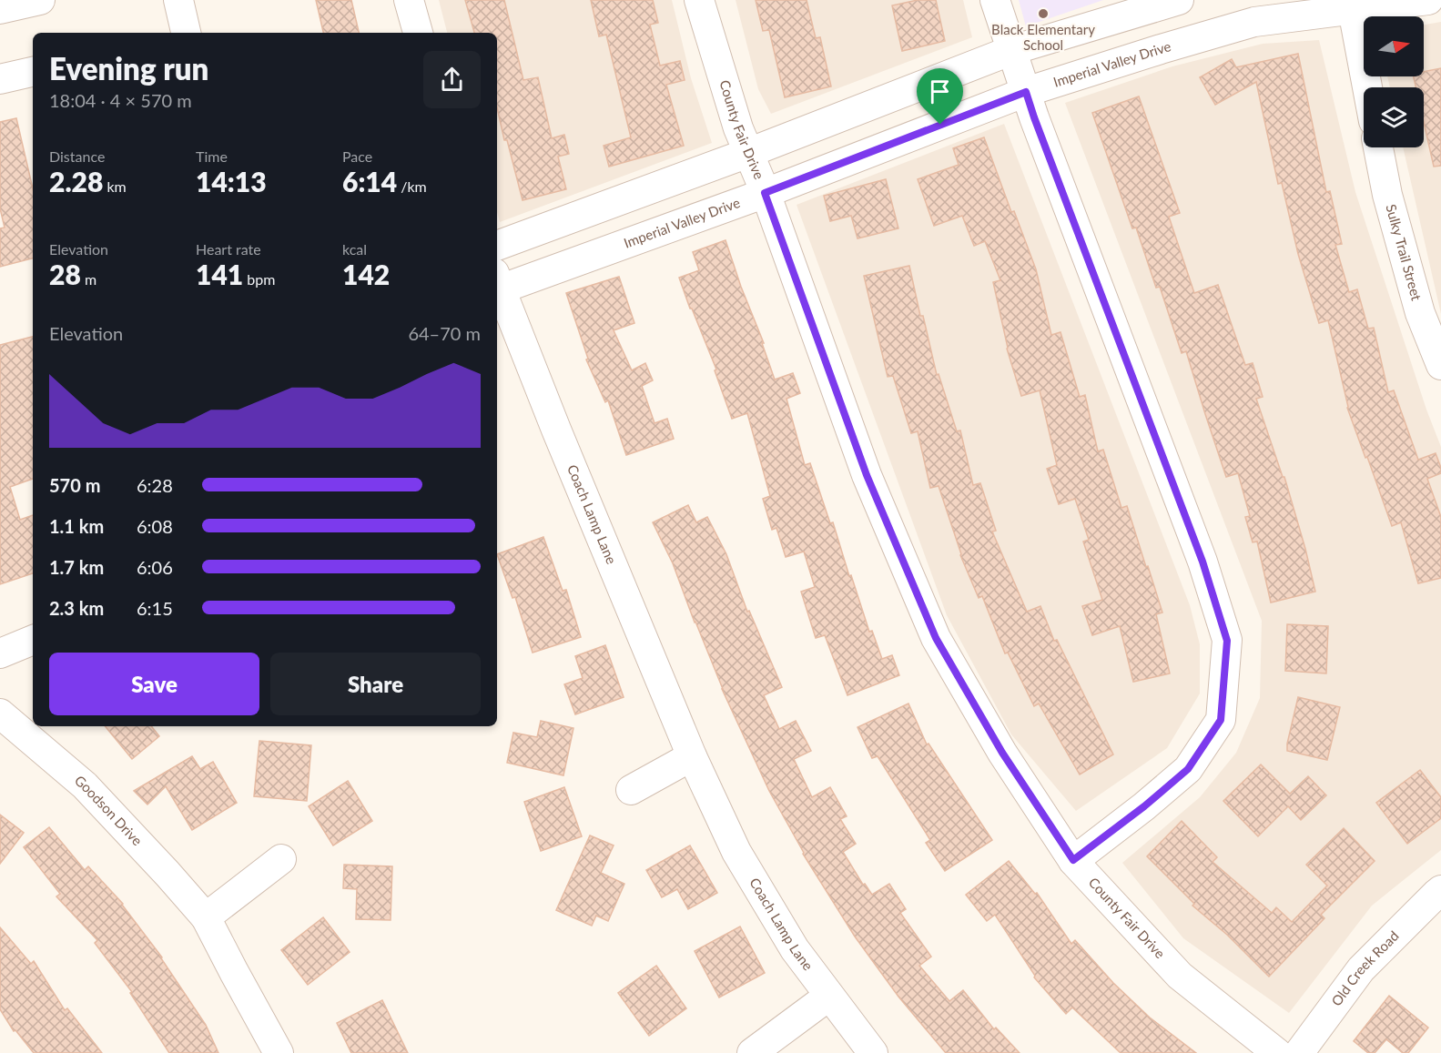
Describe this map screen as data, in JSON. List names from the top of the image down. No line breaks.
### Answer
{"streets":{"street":["Imperial Valley Drive","County Fair Drive","Sulky Trail Street","Coach Lamp Lane","Goodson Drive","Old Creek Road"]},"crossings":[["Imperial Valley Drive","County Fair Drive"],["Imperial Valley Drive","Coach Lamp Lane"]],"places":["Black Elementary School"],"north":"right","page":{"heading":["Evening run","18:04 · 4 × 570 m"],"stats":[["Distance","2.28 km"],["Time","14:13"],["Pace","6:14 /km"],["Elevation","28 m"],["Heart rate","141 bpm"],["kcal","142"]],"chart":["Elevation","64–70 m"],"list":[{"name":"570 m","note":"6:28"},{"name":"1.1 km","note":"6:08"},{"name":"1.7 km","note":"6:06"},{"name":"2.3 km","note":"6:15"}],"buttons":["Save","Share"]}}
